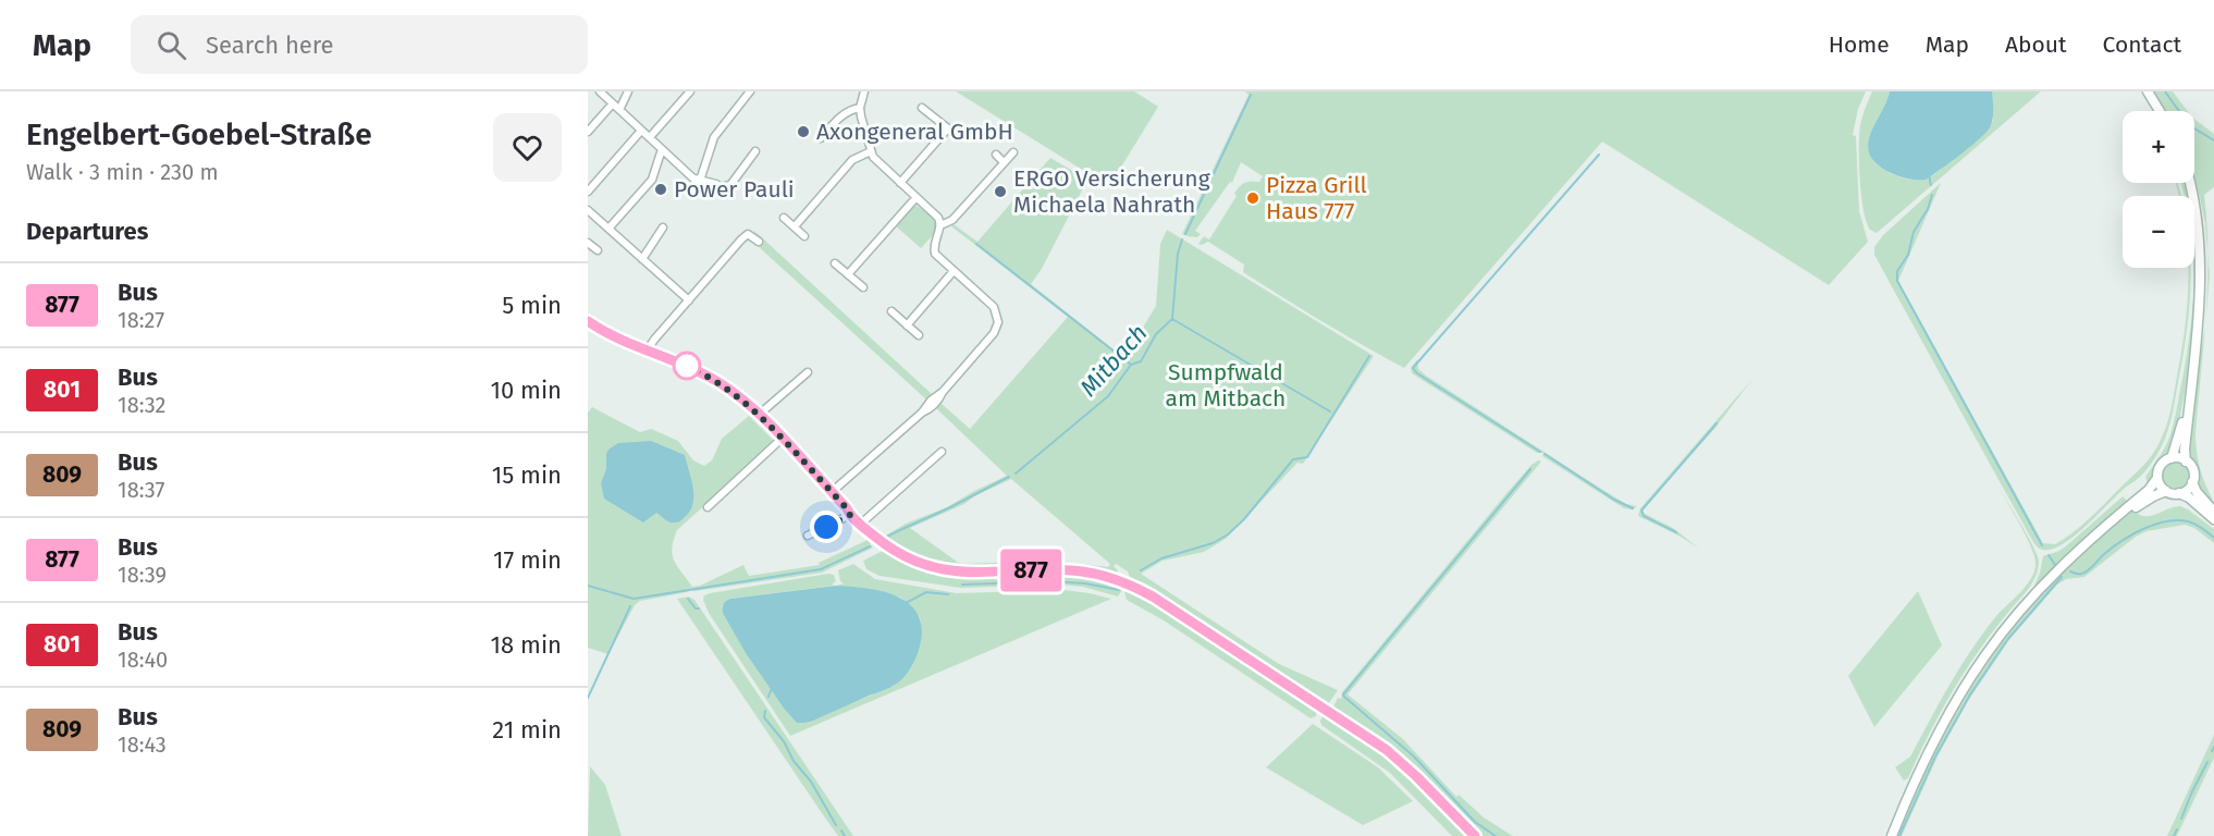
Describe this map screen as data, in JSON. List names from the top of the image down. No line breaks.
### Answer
{"water":["Mitbach"],"parks":["Sumpfwald am Mitbach"],"places":["Axongeneral GmbH","Power Pauli","ERGO Versicherung Michaela Nahrath","Pizza Grill Haus 777"],"lines":["bus line 877"],"page":{"header":"Map","search":"Search here","nav":["Home","Map","About","Contact"],"heading":[["Engelbert-Goebel-Straße","Walk · 3 min · 230 m"],"Departures"],"on_map":"877","map_buttons":["+","−"],"list":[{"mark":"877","name":"Bus","note":"18:27","value":"5 min"},{"mark":"801","name":"Bus","note":"18:32","value":"10 min"},{"mark":"809","name":"Bus","note":"18:37","value":"15 min"},{"mark":"877","name":"Bus","note":"18:39","value":"17 min"},{"mark":"801","name":"Bus","note":"18:40","value":"18 min"},{"mark":"809","name":"Bus","note":"18:43","value":"21 min"}]}}
